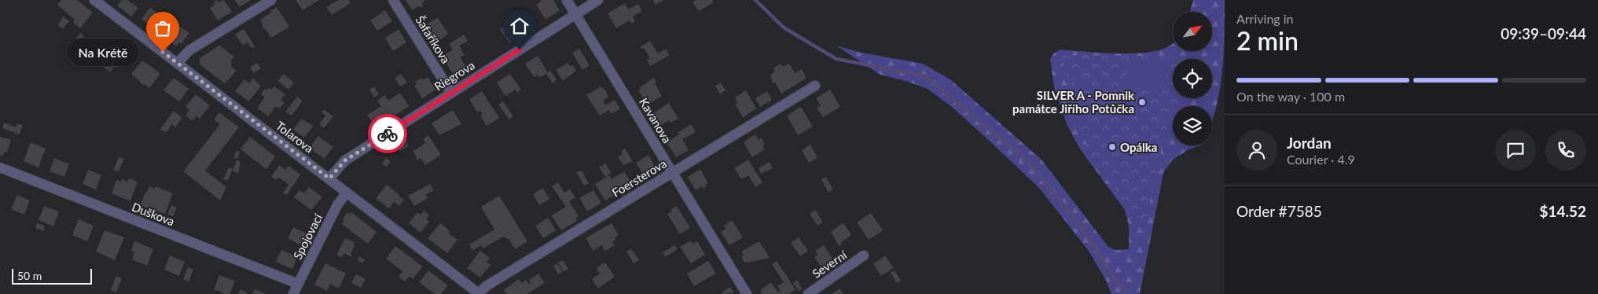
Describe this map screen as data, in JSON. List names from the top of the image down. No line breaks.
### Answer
{"streets":{"street":["Šafaříkova","Riegrova","Kavanova","Tolarova","Foersterova","Duškova","Spojovací","Severní"]},"crossings":[["Šafaříkova","Riegrova"],["Riegrova","Kavanova"],["Riegrova","Tolarova"],["Kavanova","Foersterova"],["Tolarova","Foersterova"],["Tolarova","Spojovací"],["Duškova","Spojovací"]],"places":["Na Krétě","SILVER A - Pomnik památce Jiřího Potůčka","Opálka"],"scale_bar":"50 m","north":"top right","page":{"heading":["2 min","Arriving in","09:39–09:44"],"panel":["Jordan","Courier · 4.9","Order #7585","$14.52"],"bubble":"Na Krétě","bar":"On the way · 100 m","scale":"50 m"}}
